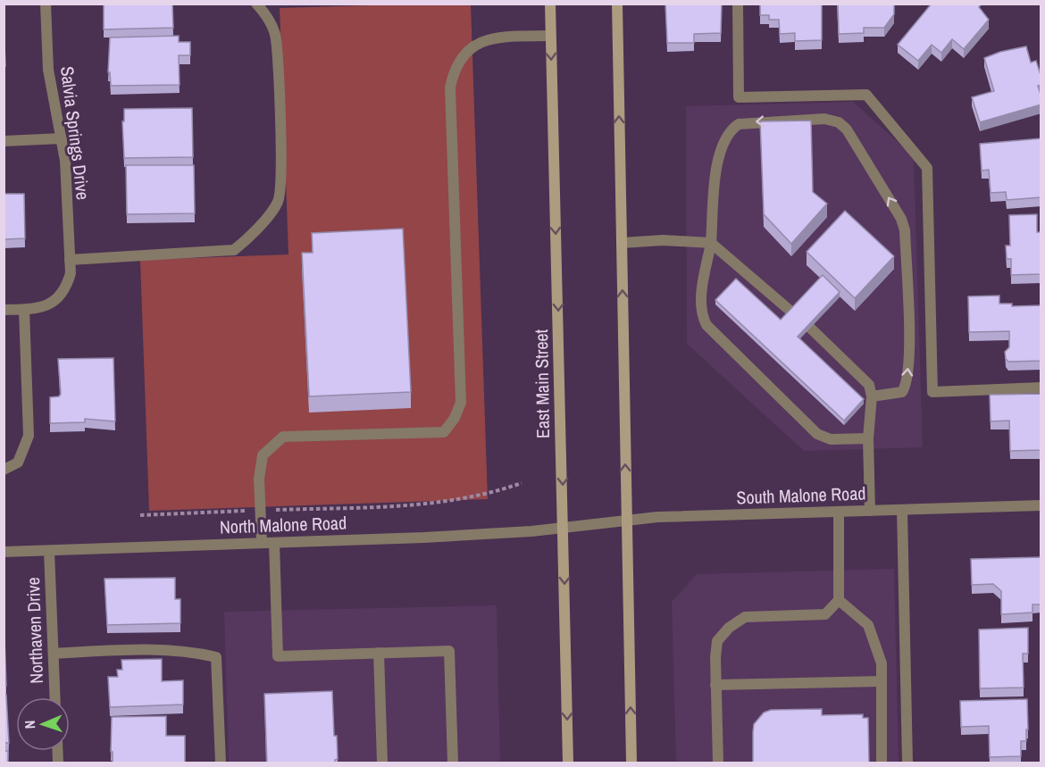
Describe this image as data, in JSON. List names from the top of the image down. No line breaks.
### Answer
{"streets":{"main road":["East Main Street"],"street":["Salvia Springs Drive","South Malone Road","North Malone Road","Northaven Drive"]},"crossings":[["East Main Street","South Malone Road"],["East Main Street","North Malone Road"],["South Malone Road","North Malone Road"],["North Malone Road","Northaven Drive"]],"north":"left"}
